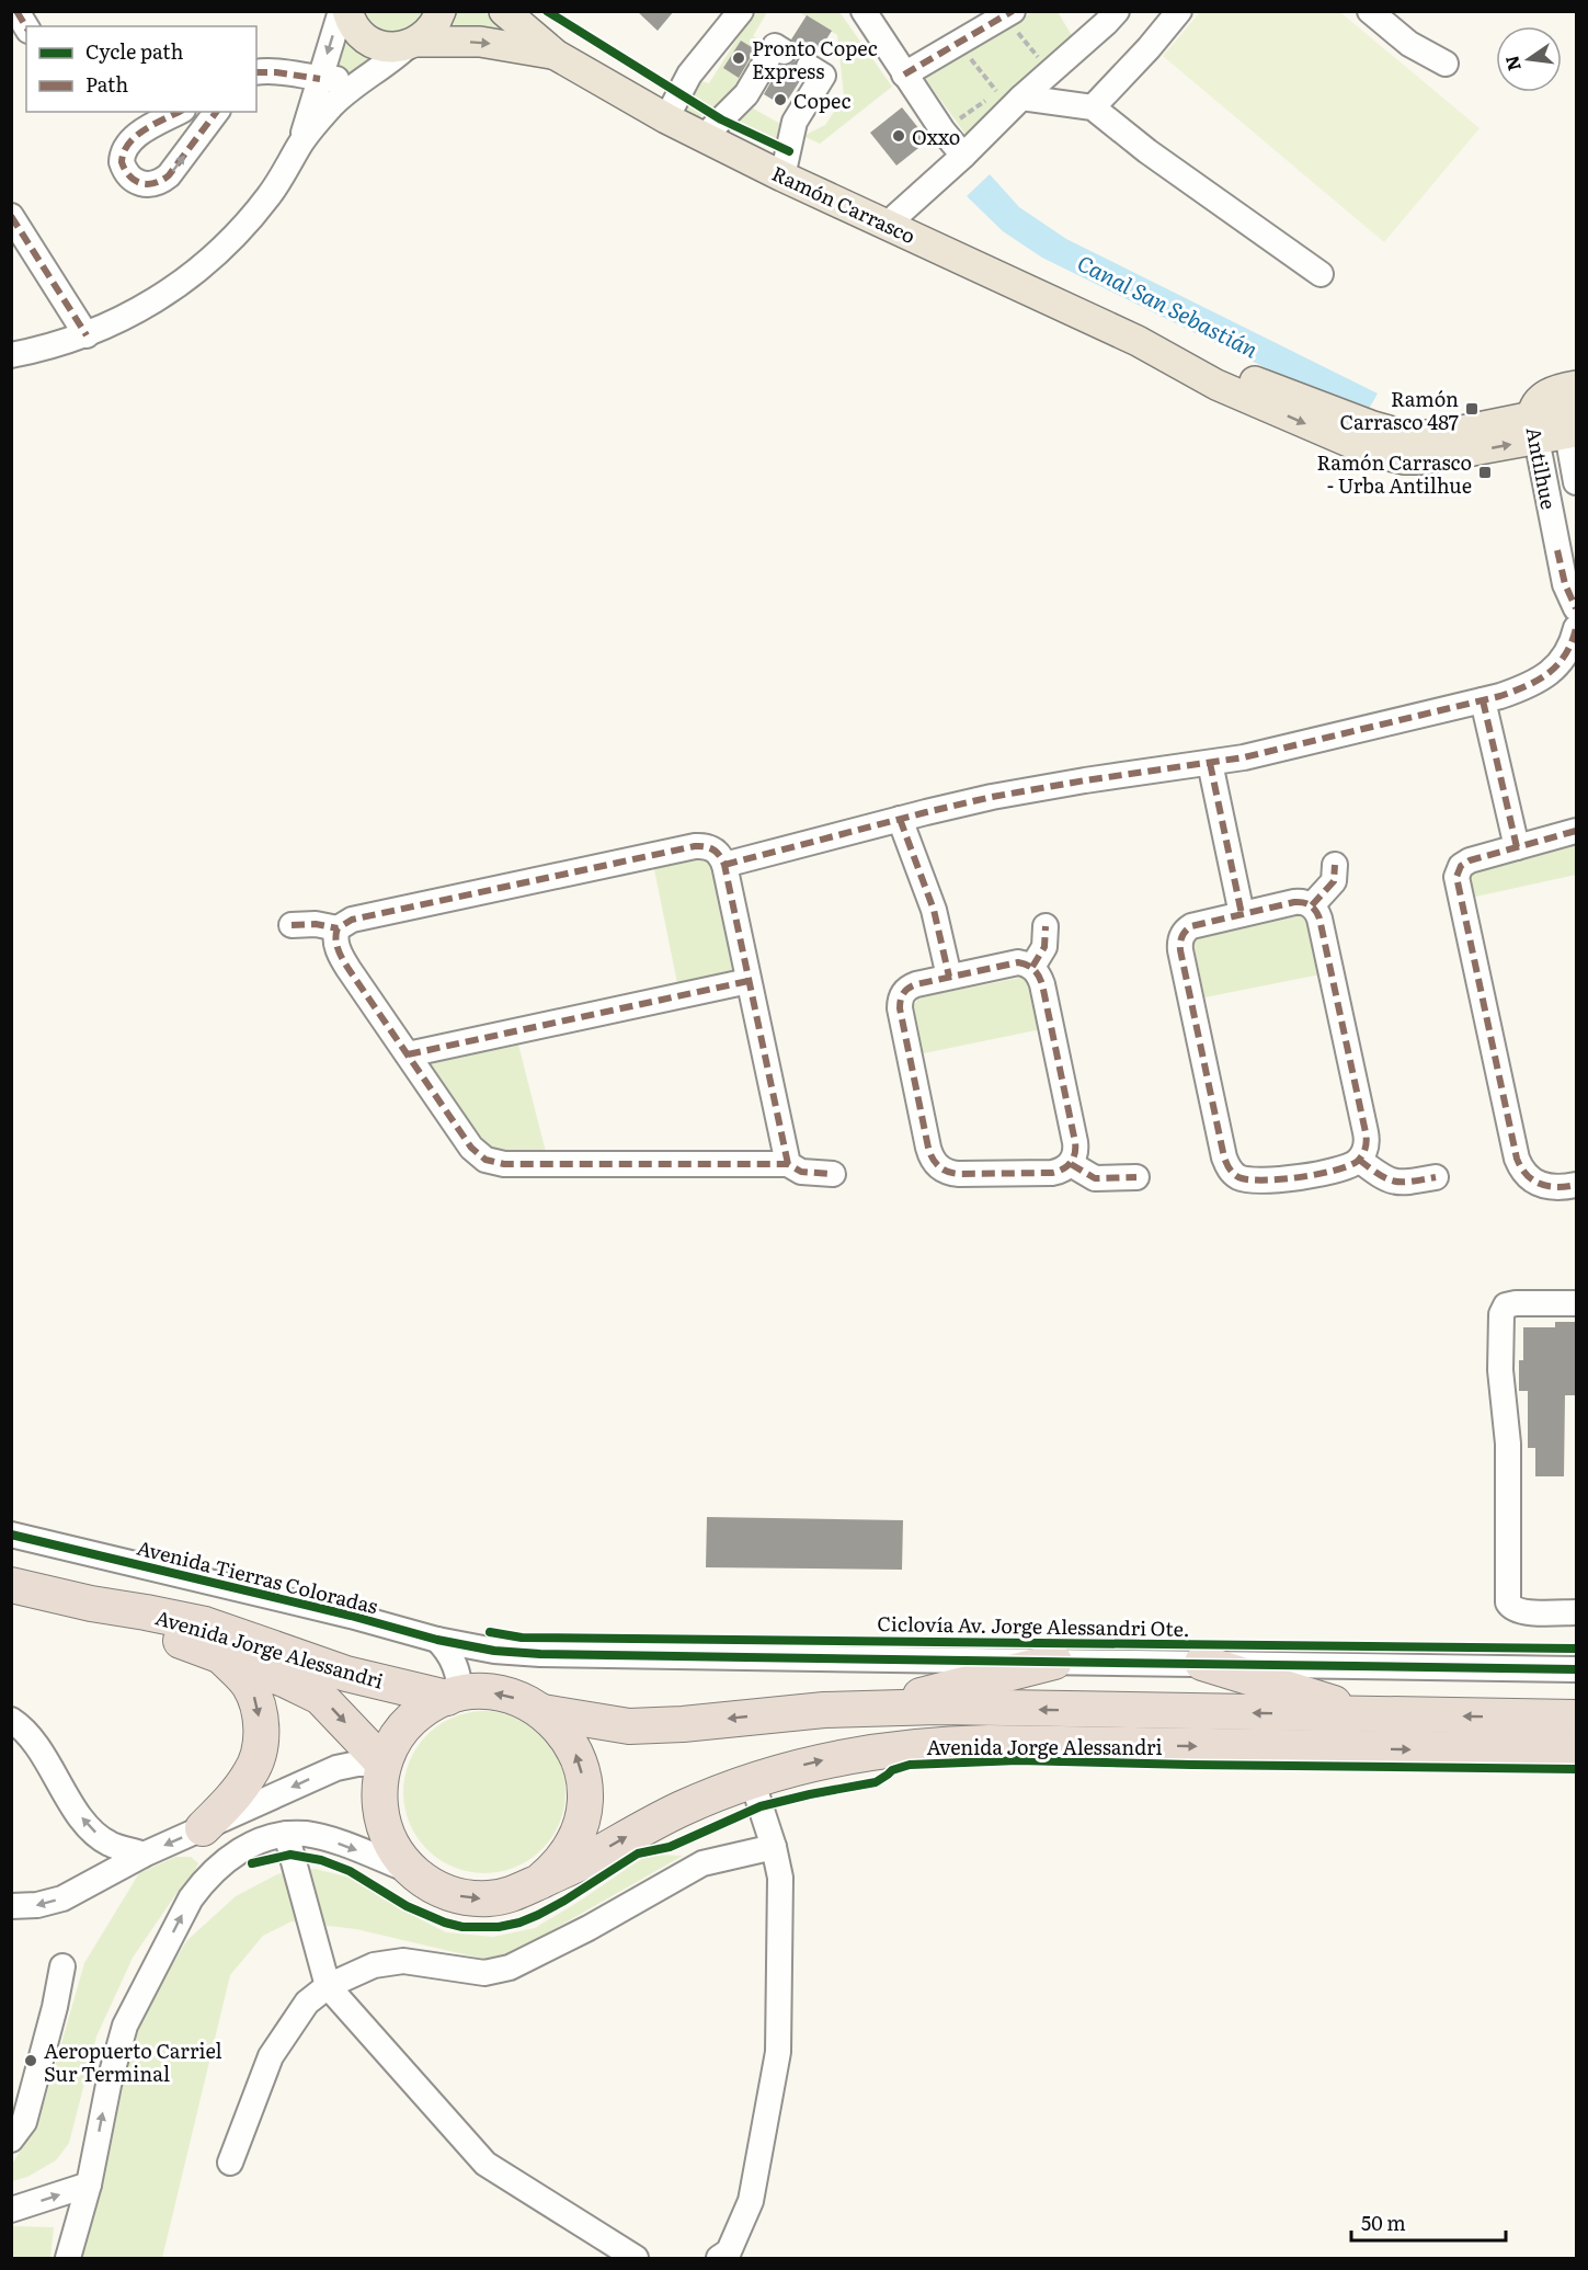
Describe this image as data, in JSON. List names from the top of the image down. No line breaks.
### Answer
{"streets":{"highway":["Avenida Jorge Alessandri"],"main road":["Ramón Carrasco"],"street":["Antilhue","Avenida Tierras Coloradas"],"cycle path":["Ciclovía Av. Jorge Alessandri Ote."]},"crossings":[["Ramón Carrasco","Antilhue"]],"water":["Canal San Sebastián"],"places":{"other":["Pronto Copec Express","Copec","Oxxo","Aeropuerto Carriel Sur Terminal"],"transit":["Ramón Carrasco 487","Ramón Carrasco - Urba Antilhue"]},"legend":["Cycle path","Path"],"scale_bar":"50 m","north":"left"}
